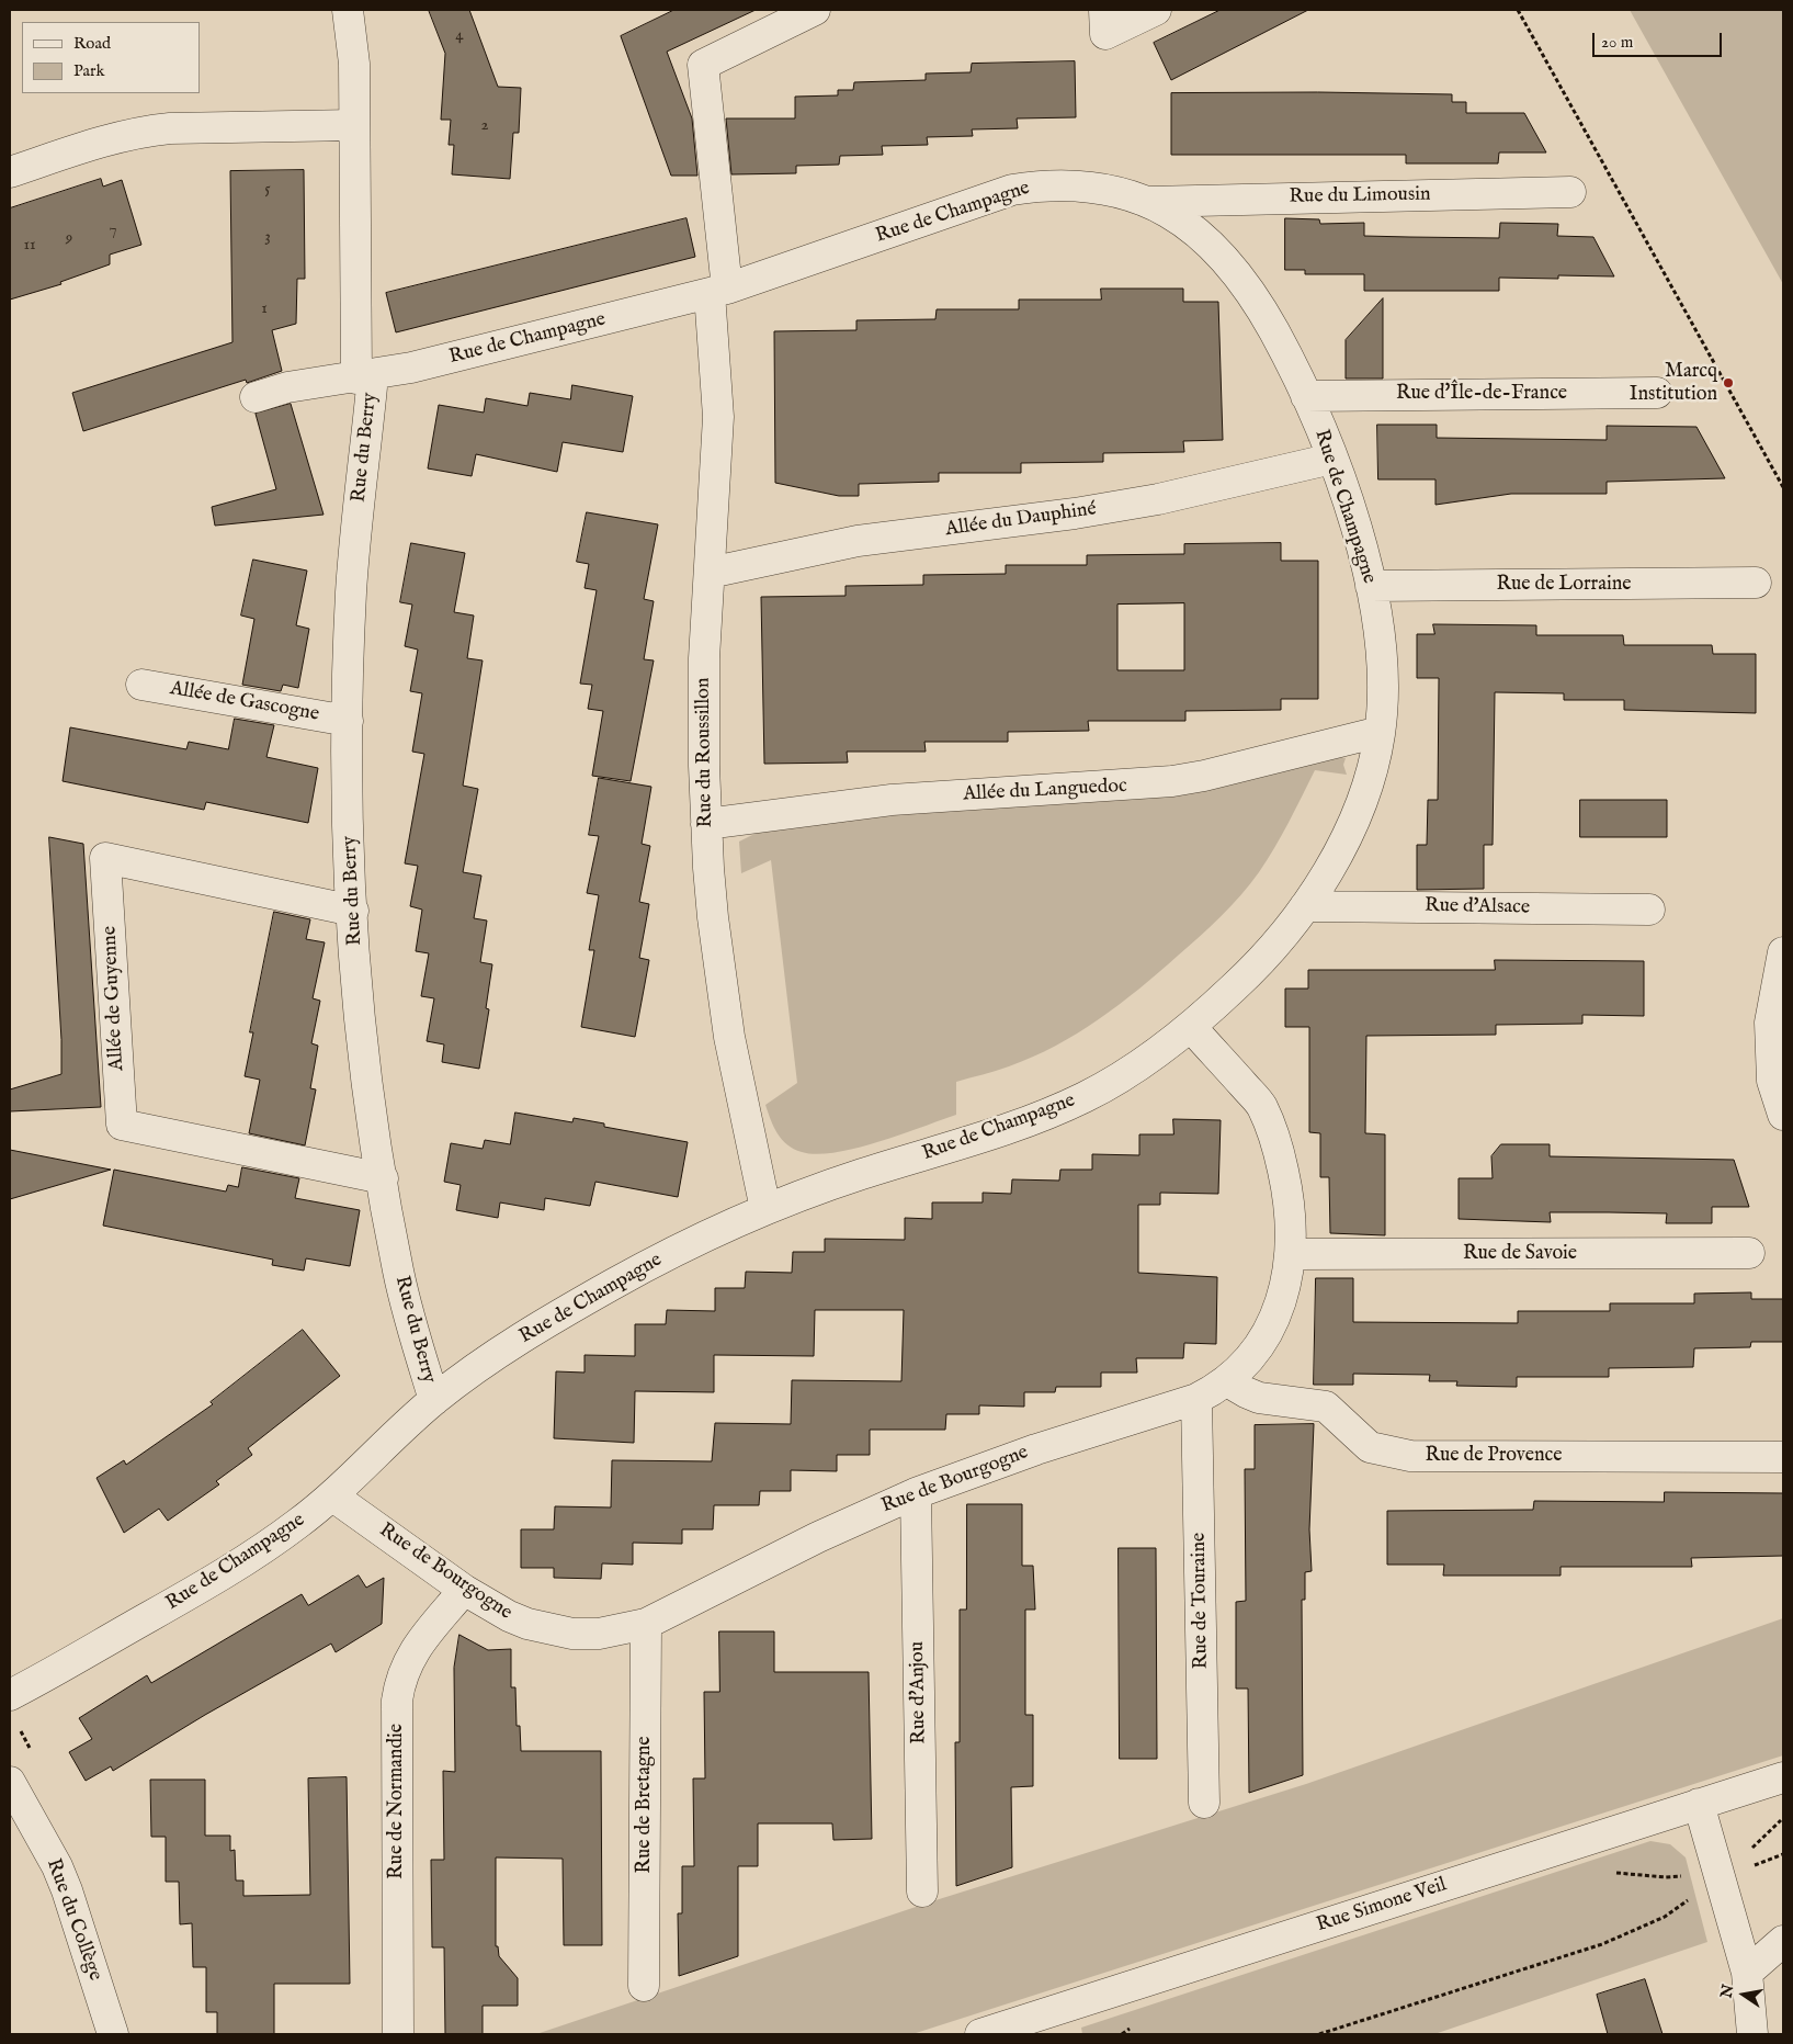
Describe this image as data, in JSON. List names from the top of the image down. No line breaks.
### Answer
{"streets":{"street":["Rue du Limousin","Rue de Champagne","Rue d'Île-de-France","Rue du Berry","Allée du Dauphiné","Rue de Lorraine","Allée de Gascogne","Rue du Roussillon","Allée du Languedoc","Rue d'Alsace","Allée de Guyenne","Rue de Savoie","Rue de Provence","Rue de Bourgogne","Rue de Touraine","Rue d'Anjou","Rue de Normandie","Rue de Bretagne","Rue Simone Veil","Rue du Collège"]},"crossings":[["Rue du Limousin","Rue de Champagne"],["Rue de Champagne","Rue d'Île-de-France"],["Rue de Champagne","Rue du Berry"],["Rue de Champagne","Allée du Dauphiné"],["Rue de Champagne","Rue de Lorraine"],["Rue de Champagne","Rue du Roussillon"],["Rue de Champagne","Allée du Languedoc"],["Rue de Champagne","Rue d'Alsace"],["Rue de Champagne","Rue de Bourgogne"],["Rue du Berry","Allée de Gascogne"],["Rue du Berry","Allée de Guyenne"],["Allée du Dauphiné","Rue du Roussillon"],["Rue du Roussillon","Allée du Languedoc"],["Rue de Savoie","Rue de Bourgogne"],["Rue de Provence","Rue de Bourgogne"],["Rue de Bourgogne","Rue de Touraine"],["Rue de Bourgogne","Rue d'Anjou"],["Rue de Bourgogne","Rue de Normandie"],["Rue de Bourgogne","Rue de Bretagne"]],"places":["Marcq Institution"],"house_numbers":["4","2","5","7","3","9","11","1"],"legend":["Road","Park"],"scale_bar":"20 m","north":"left"}
